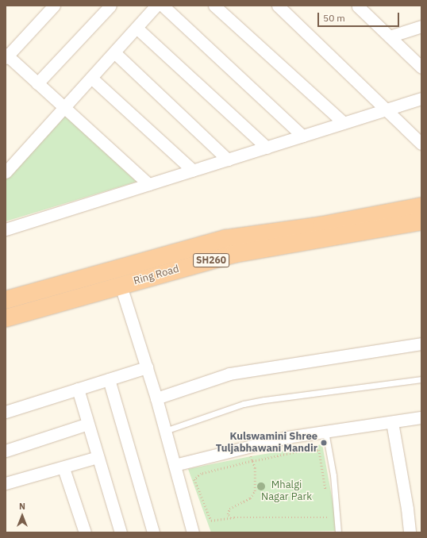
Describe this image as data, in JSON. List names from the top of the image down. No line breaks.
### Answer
{"streets":{"highway":["SH260","Ring Road"]},"parks":["Mhalgi Nagar Park"],"places":["Kulswamini Shree Tuljabhawani Mandir"],"scale_bar":"50 m","north":"top"}
